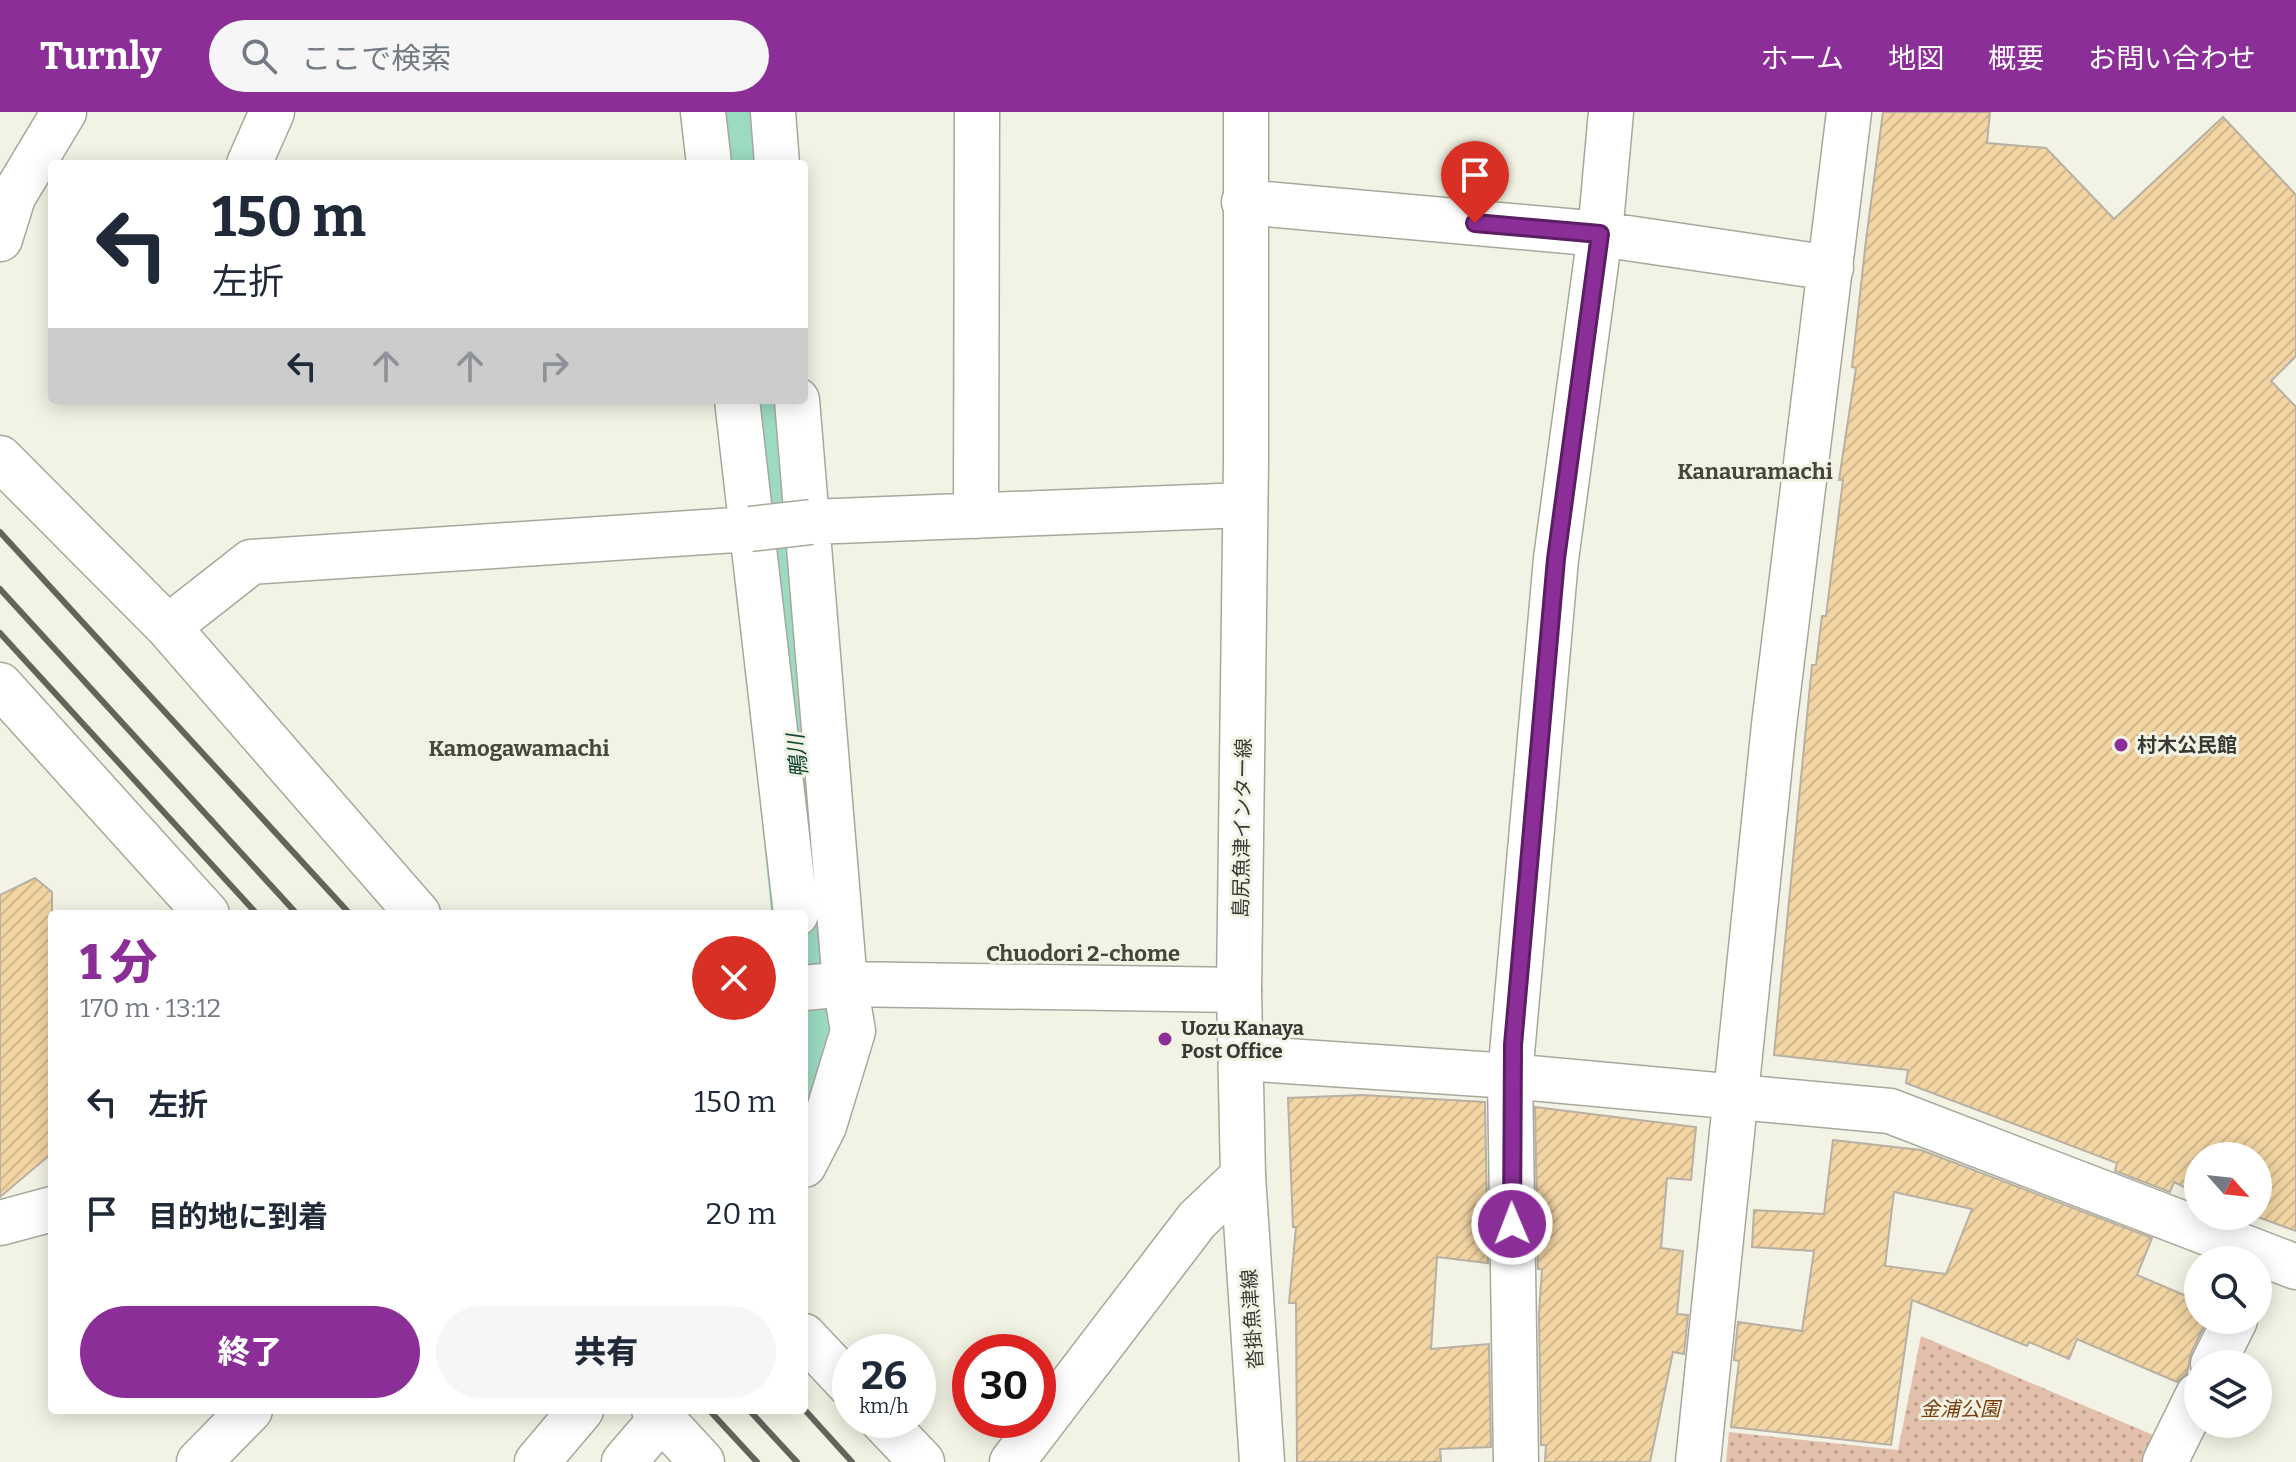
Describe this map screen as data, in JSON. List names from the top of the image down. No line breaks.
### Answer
{"streets":{"street":["島尻魚津インター線","沓掛魚津線"]},"crossings":[["島尻魚津インター線","沓掛魚津線"]],"districts":["Kanauramachi","Kamogawamachi","Chuodori 2-chome"],"water":["鴨川"],"parks":["金浦公園"],"places":["村木公民館","Uozu Kanaya Post Office"],"north":"bottom right","page":{"header":"Turnly","search":"ここで検索","nav":["ホーム","地図","概要","お問い合わせ"],"turn":["150 m","左折"],"heading":["1 分","170 m · 13:12"],"list":[{"name":"左折","value":"150 m"},{"name":"目的地に到着","value":"20 m"}],"buttons":["終了","共有"],"speed":"26 km/h","limit":"30"}}
